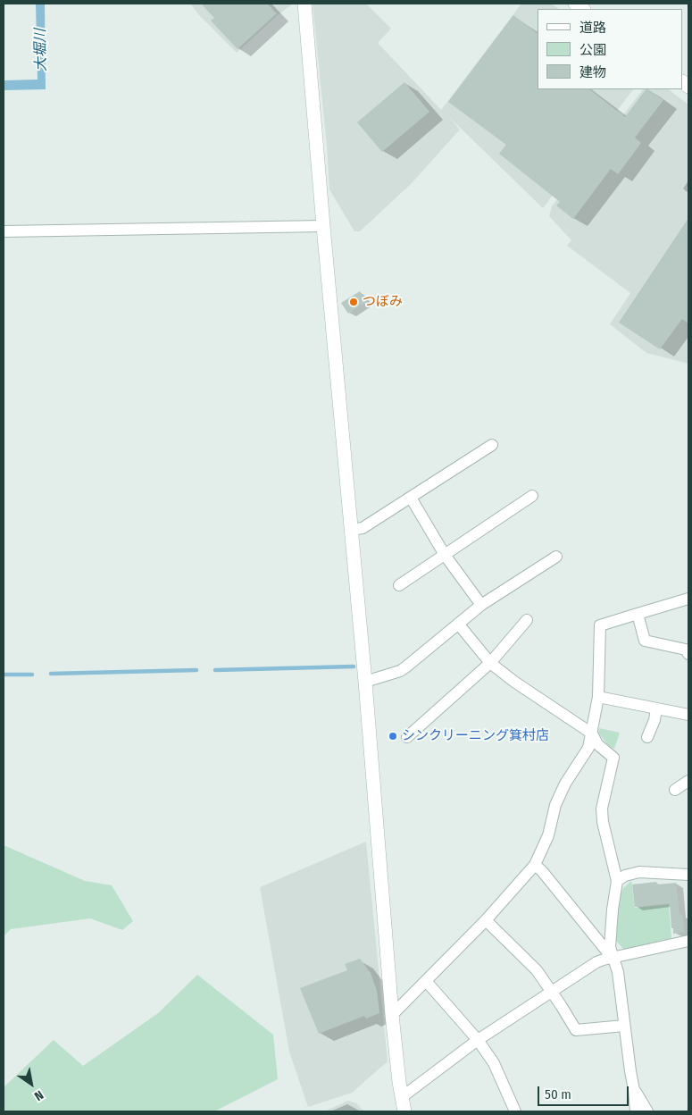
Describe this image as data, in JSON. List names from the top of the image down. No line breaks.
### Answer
{"water":["大堀川"],"places":["つぼみ","シンクリーニング箕村店"],"legend":["道路","公園","建物"],"scale_bar":"50 m","north":"bottom right"}
